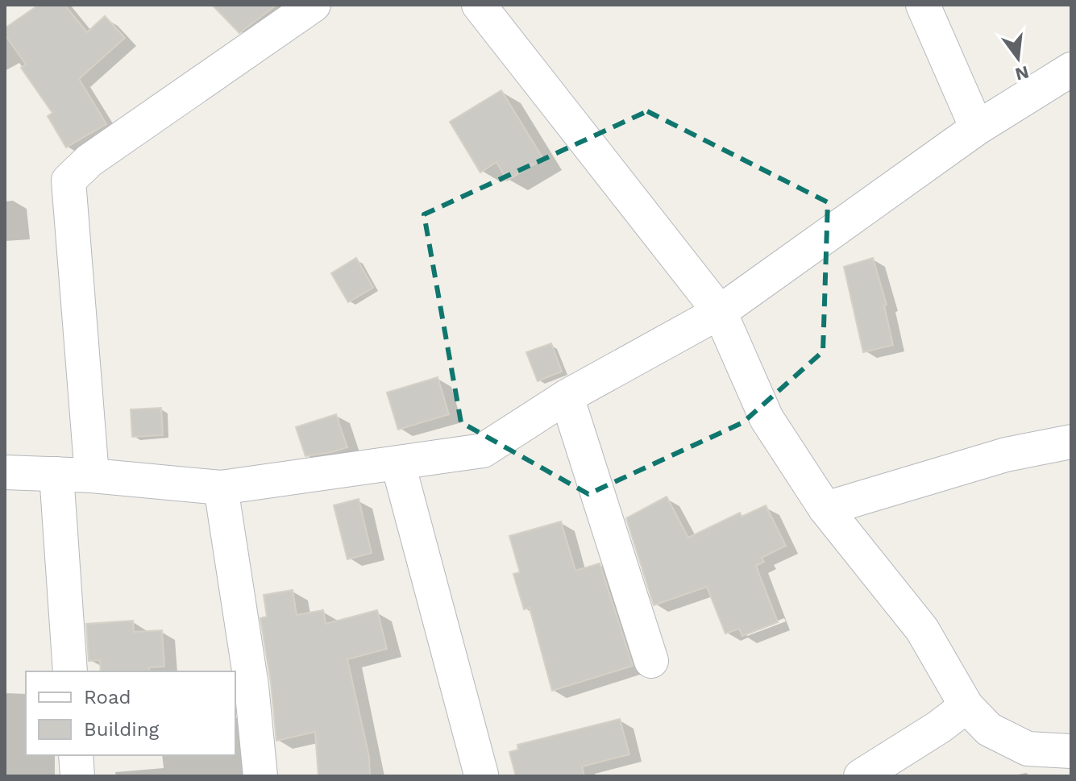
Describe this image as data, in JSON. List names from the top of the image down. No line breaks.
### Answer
{"legend":["Road","Building"],"north":"bottom"}
